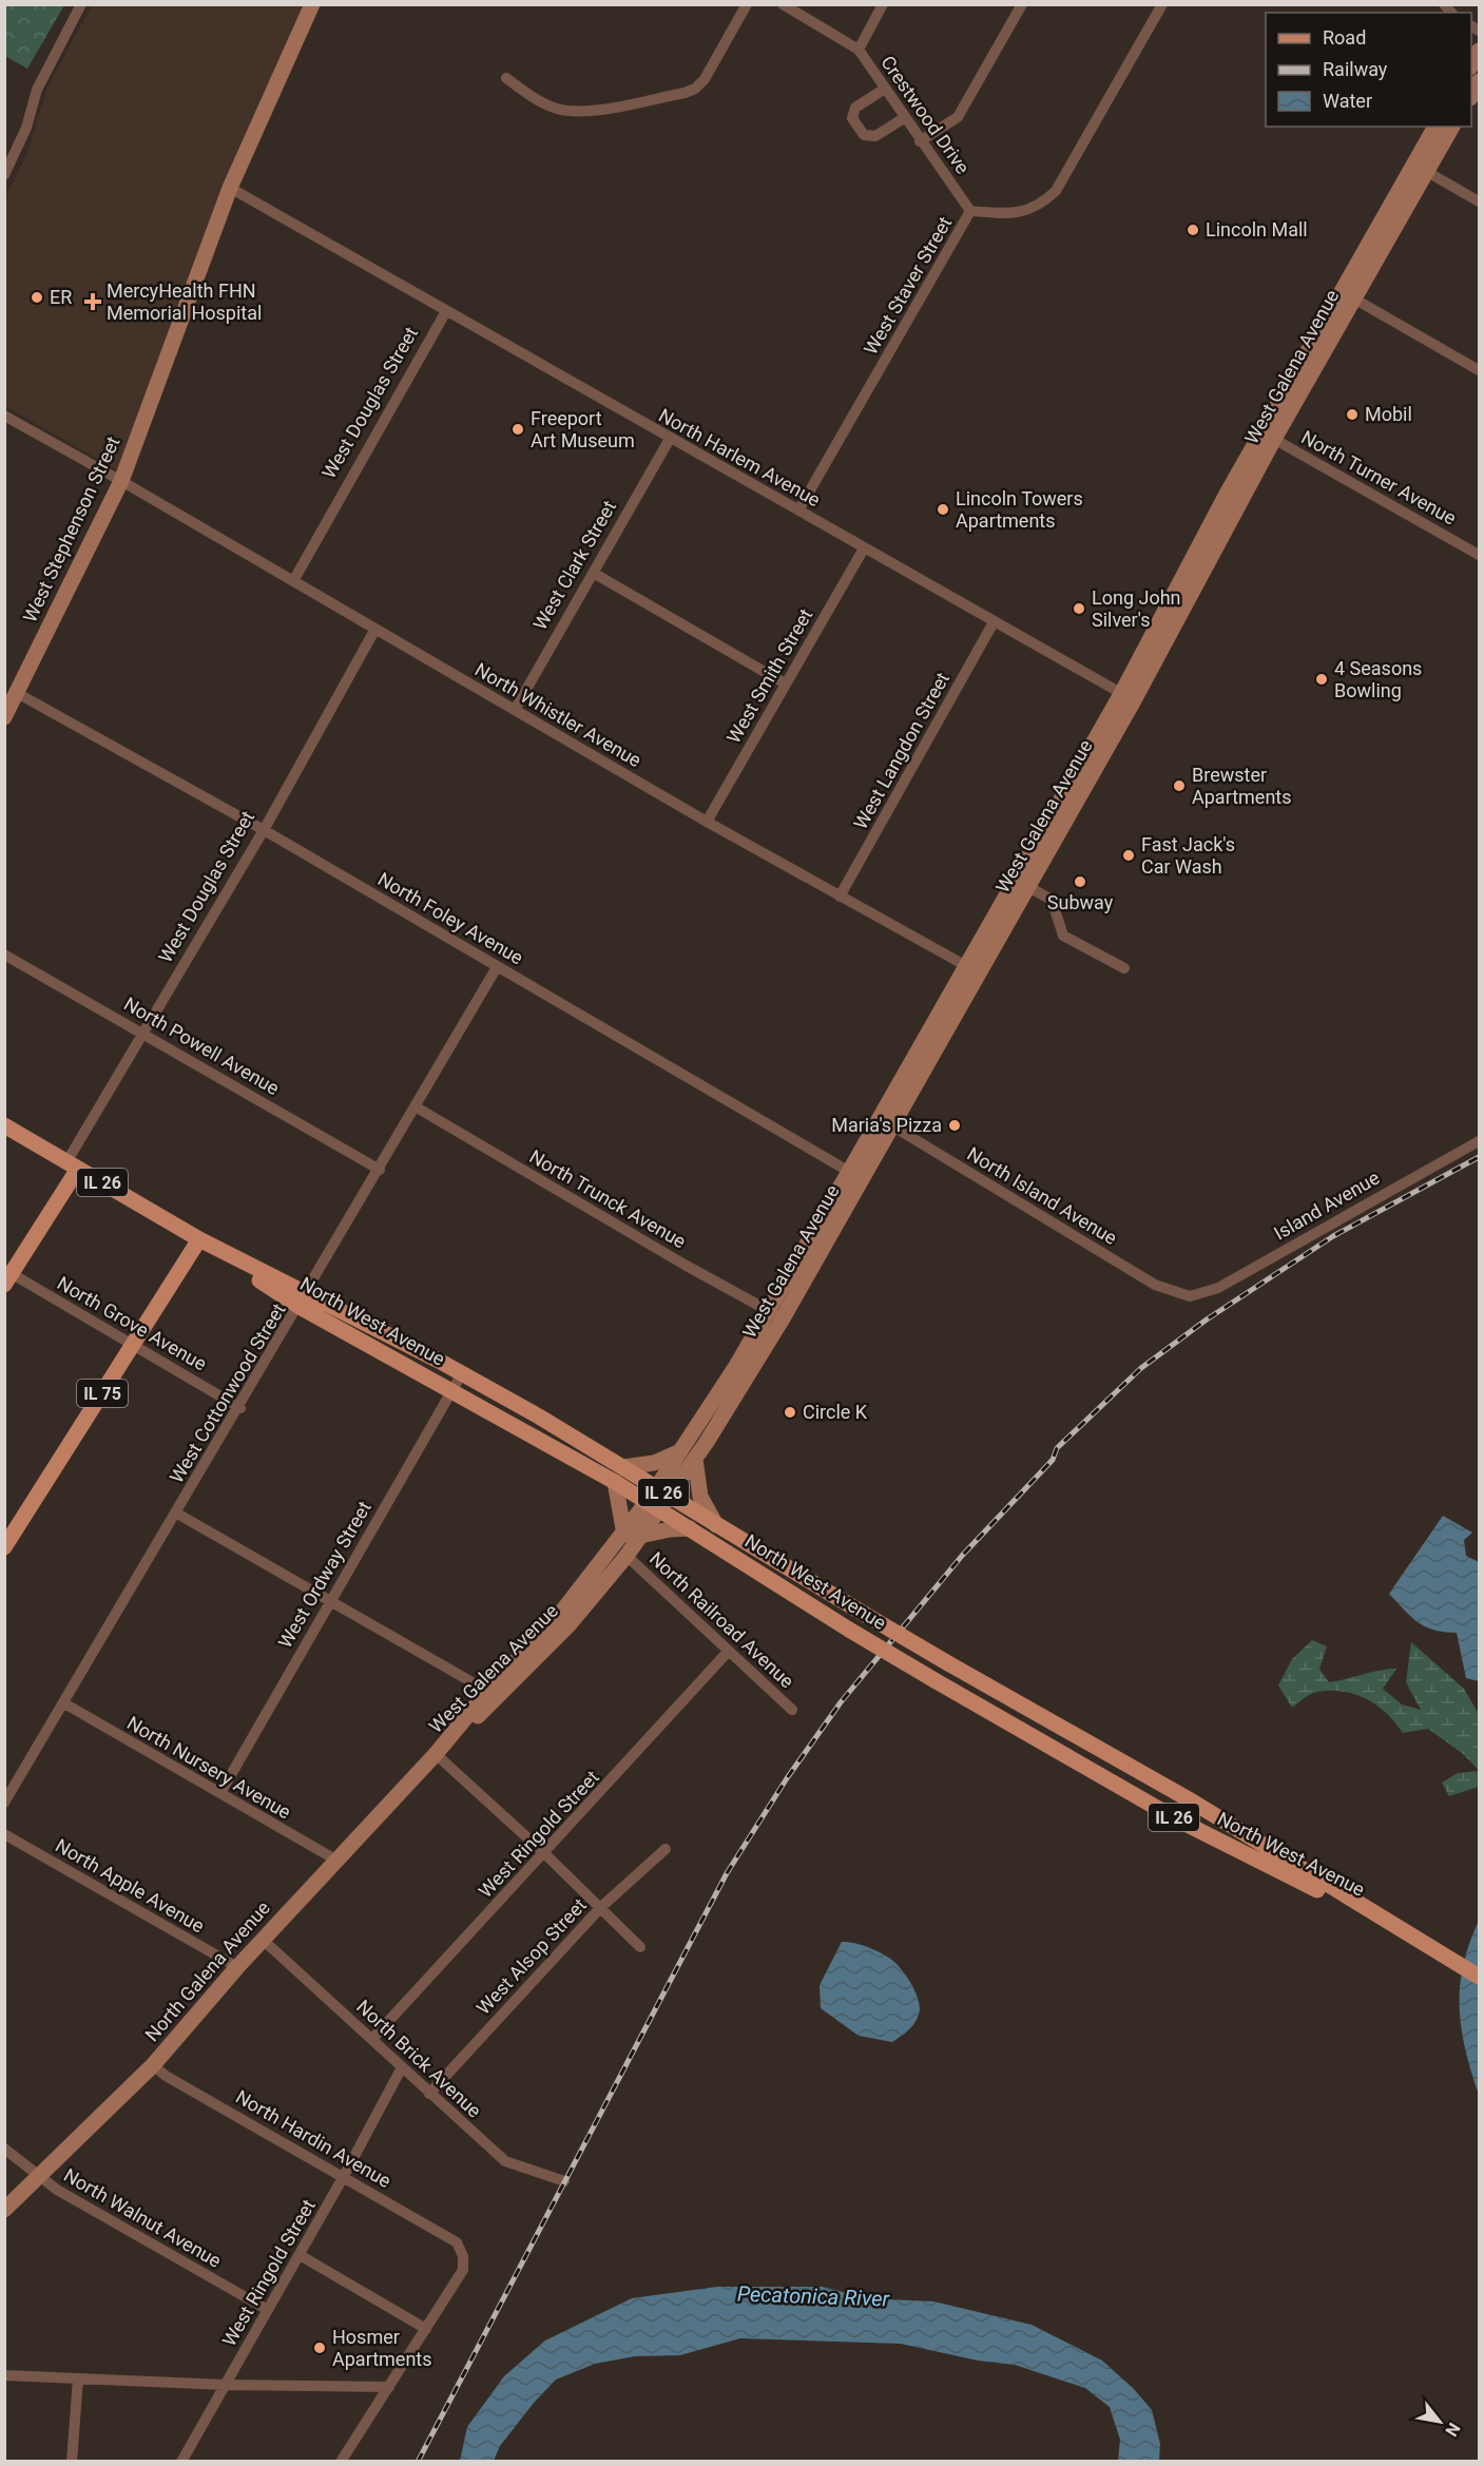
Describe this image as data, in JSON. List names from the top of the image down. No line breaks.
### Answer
{"streets":{"main road":["West Galena Avenue","West Douglas Street","West Stephenson Street","IL 26","North West Avenue","IL 75","North Galena Avenue"],"street":["Crestwood Drive","West Staver Street","North Harlem Avenue","North Turner Avenue","West Clark Street","West Smith Street","North Whistler Avenue","West Langdon Street","North Foley Avenue","North Powell Avenue","North Island Avenue","North Trunck Avenue","Island Avenue","North Grove Avenue","West Cottonwood Street","West Ordway Street","North Railroad Avenue","North Nursery Avenue","West Ringold Street","North Apple Avenue","West Alsop Street","North Brick Avenue","North Hardin Avenue","North Walnut Avenue"]},"crossings":[["Crestwood Drive","West Staver Street"],["West Staver Street","North Harlem Avenue"],["West Galena Avenue","North Harlem Avenue"],["West Galena Avenue","North Turner Avenue"],["West Galena Avenue","North Whistler Avenue"],["West Galena Avenue","North Foley Avenue"],["West Galena Avenue","North Island Avenue"],["West Galena Avenue","North Trunck Avenue"],["West Galena Avenue","North West Avenue"],["West Galena Avenue","North Railroad Avenue"],["West Galena Avenue","North Galena Avenue"],["West Douglas Street","North Harlem Avenue"],["West Douglas Street","North Whistler Avenue"],["West Douglas Street","North Foley Avenue"],["West Douglas Street","North Powell Avenue"],["West Douglas Street","North West Avenue"],["West Douglas Street","North Grove Avenue"],["North Harlem Avenue","West Stephenson Street"],["North Harlem Avenue","West Clark Street"],["North Harlem Avenue","West Smith Street"],["North Harlem Avenue","West Langdon Street"],["West Stephenson Street","North Whistler Avenue"],["West Stephenson Street","North Foley Avenue"],["West Clark Street","North Whistler Avenue"],["West Smith Street","North Whistler Avenue"],["North Whistler Avenue","West Langdon Street"],["North Foley Avenue","West Cottonwood Street"],["North Powell Avenue","West Cottonwood Street"],["North Island Avenue","Island Avenue"],["North Trunck Avenue","West Cottonwood Street"],["North West Avenue","IL 75"],["North West Avenue","West Cottonwood Street"],["North West Avenue","West Ordway Street"],["North Grove Avenue","IL 75"],["North Grove Avenue","West Cottonwood Street"],["West Cottonwood Street","North Nursery Avenue"],["West Ordway Street","North Nursery Avenue"],["North Railroad Avenue","West Ringold Street"],["North Nursery Avenue","North Galena Avenue"],["West Ringold Street","North Brick Avenue"],["West Ringold Street","North Hardin Avenue"],["West Ringold Street","North Walnut Avenue"],["North Apple Avenue","North Galena Avenue"],["West Alsop Street","North Brick Avenue"],["North Galena Avenue","North Brick Avenue"],["North Galena Avenue","North Hardin Avenue"],["North Galena Avenue","North Walnut Avenue"]],"water":["Pecatonica River"],"places":{"other":["Lincoln Mall","ER","Mobil","Freeport Art Museum","Lincoln Towers Apartments","Long John Silver's","4 Seasons Bowling","Brewster Apartments","Fast Jack's Car Wash","Subway","Maria's Pizza","Circle K","Hosmer Apartments"],"health":["MercyHealth FHN Memorial Hospital"]},"legend":["Road","Railway","Water"],"north":"bottom right"}
